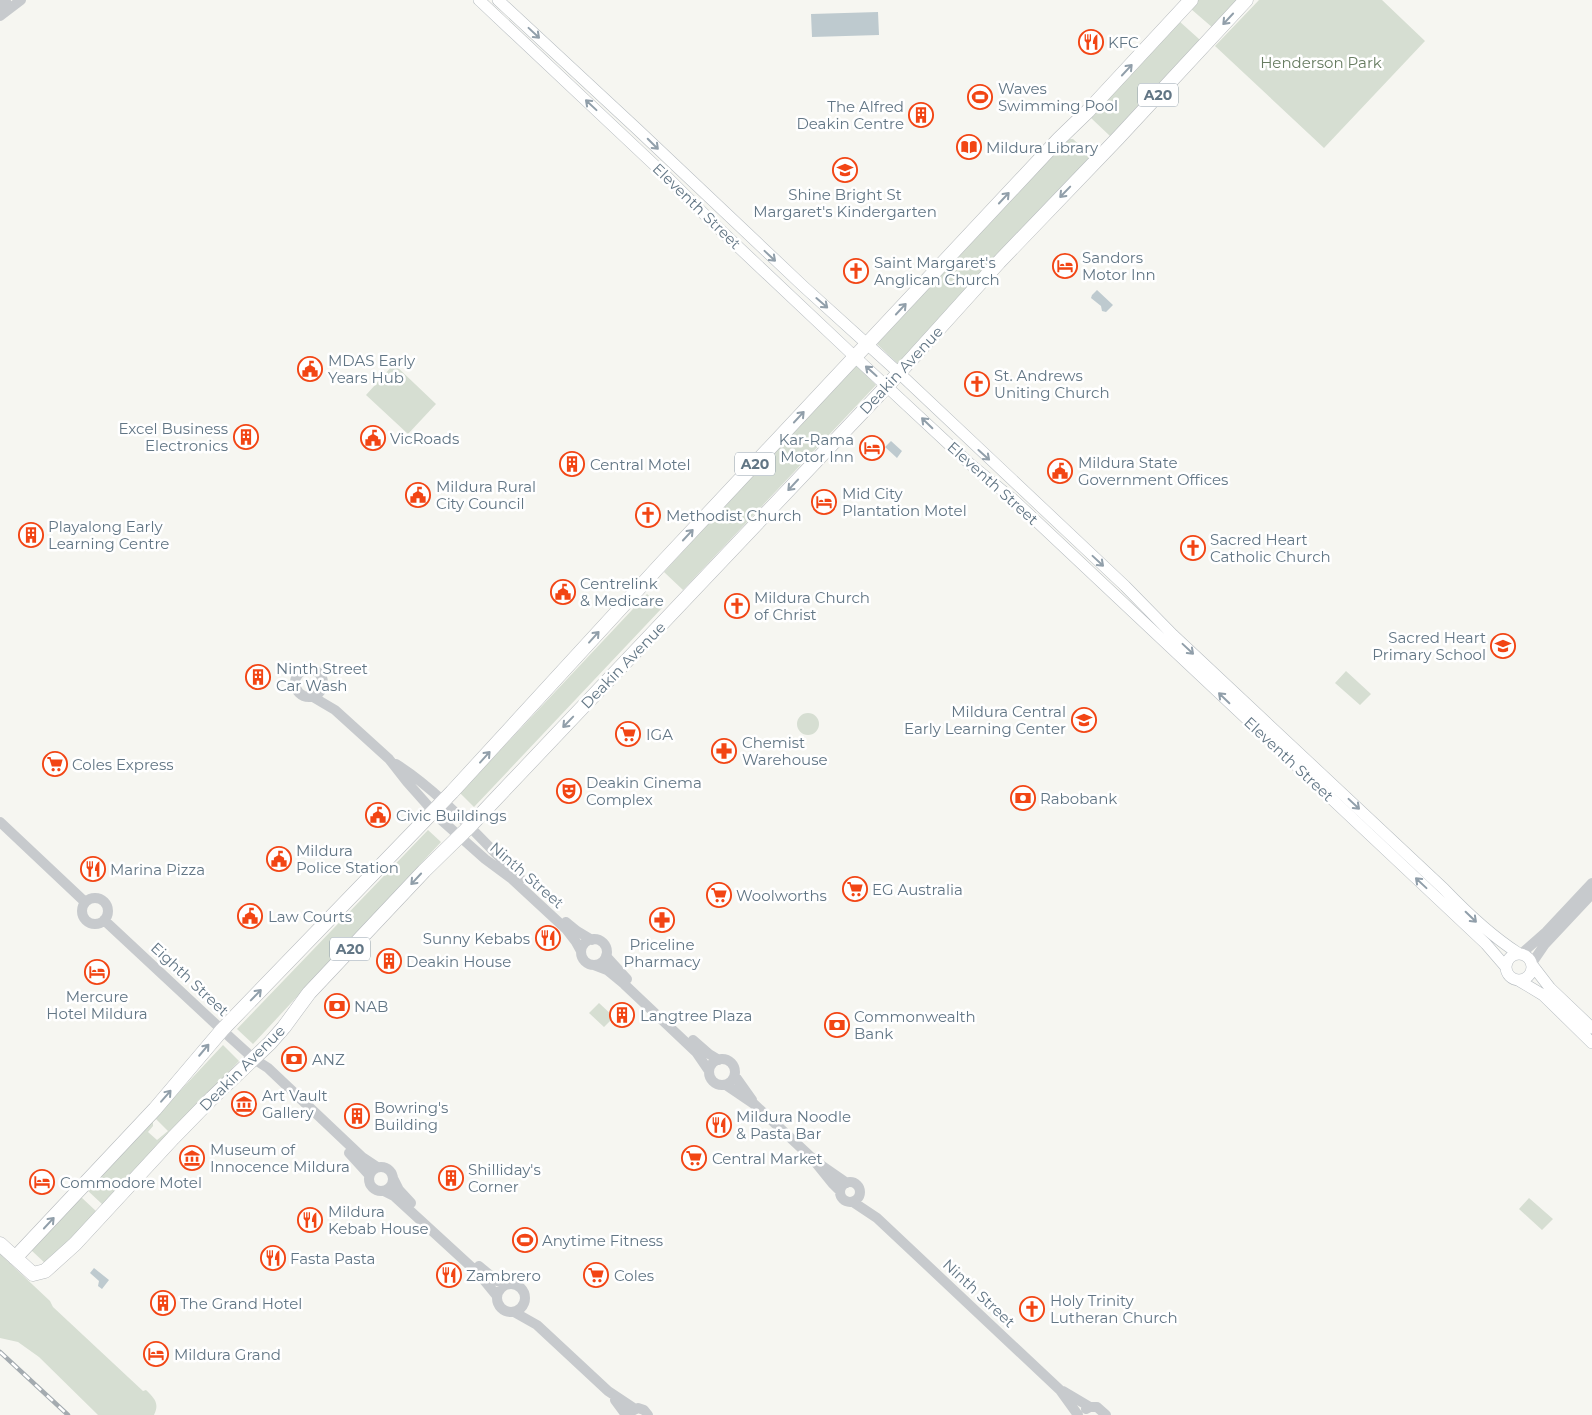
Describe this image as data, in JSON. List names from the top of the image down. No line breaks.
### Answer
{"streets":{"highway":["A20","Deakin Avenue"],"main road":["Eleventh Street"],"street":["Ninth Street","Eighth Street"]},"crossings":[["A20","Eleventh Street"],["A20","Deakin Avenue"],["A20","Ninth Street"],["A20","Eighth Street"],["Eleventh Street","Deakin Avenue"],["Deakin Avenue","Ninth Street"],["Deakin Avenue","Eighth Street"]],"parks":["Henderson Park"],"places":{"restaurant":["KFC","Marina Pizza","Sunny Kebabs","Mildura Noodle & Pasta Bar","Mildura Kebab House","Fasta Pasta","Zambrero"],"sports":["Waves Swimming Pool","Anytime Fitness"],"building":["The Alfred Deakin Centre","Excel Business Electronics","Central Motel","Playalong Early Learning Centre","Ninth Street Car Wash","Deakin House","Langtree Plaza","Bowring's Building","Shilliday's Corner","The Grand Hotel"],"library":["Mildura Library"],"school or university":["Shine Bright St Margaret's Kindergarten","Sacred Heart Primary School","Mildura Central Early Learning Center"],"hotel":["Sandors Motor Inn","Kar-Rama Motor Inn","Mid City Plantation Motel","Mercure Hotel Mildura","Commodore Motel","Mildura Grand"],"church":["Saint Margaret's Anglican Church","St. Andrews Uniting Church","Methodist Church","Sacred Heart Catholic Church","Mildura Church of Christ","Holy Trinity Lutheran Church"],"public building":["MDAS Early Years Hub","VicRoads","Mildura State Government Offices","Mildura Rural City Council","Centrelink & Medicare","Civic Buildings","Mildura Police Station","Law Courts"],"supermarket":["IGA","Coles Express","EG Australia","Woolworths","Central Market","Coles"],"pharmacy":["Chemist Warehouse","Priceline Pharmacy"],"theatre":["Deakin Cinema Complex"],"bank":["Rabobank","NAB","Commonwealth Bank","ANZ"],"museum":["Art Vault Gallery","Museum of Innocence Mildura"]}}
